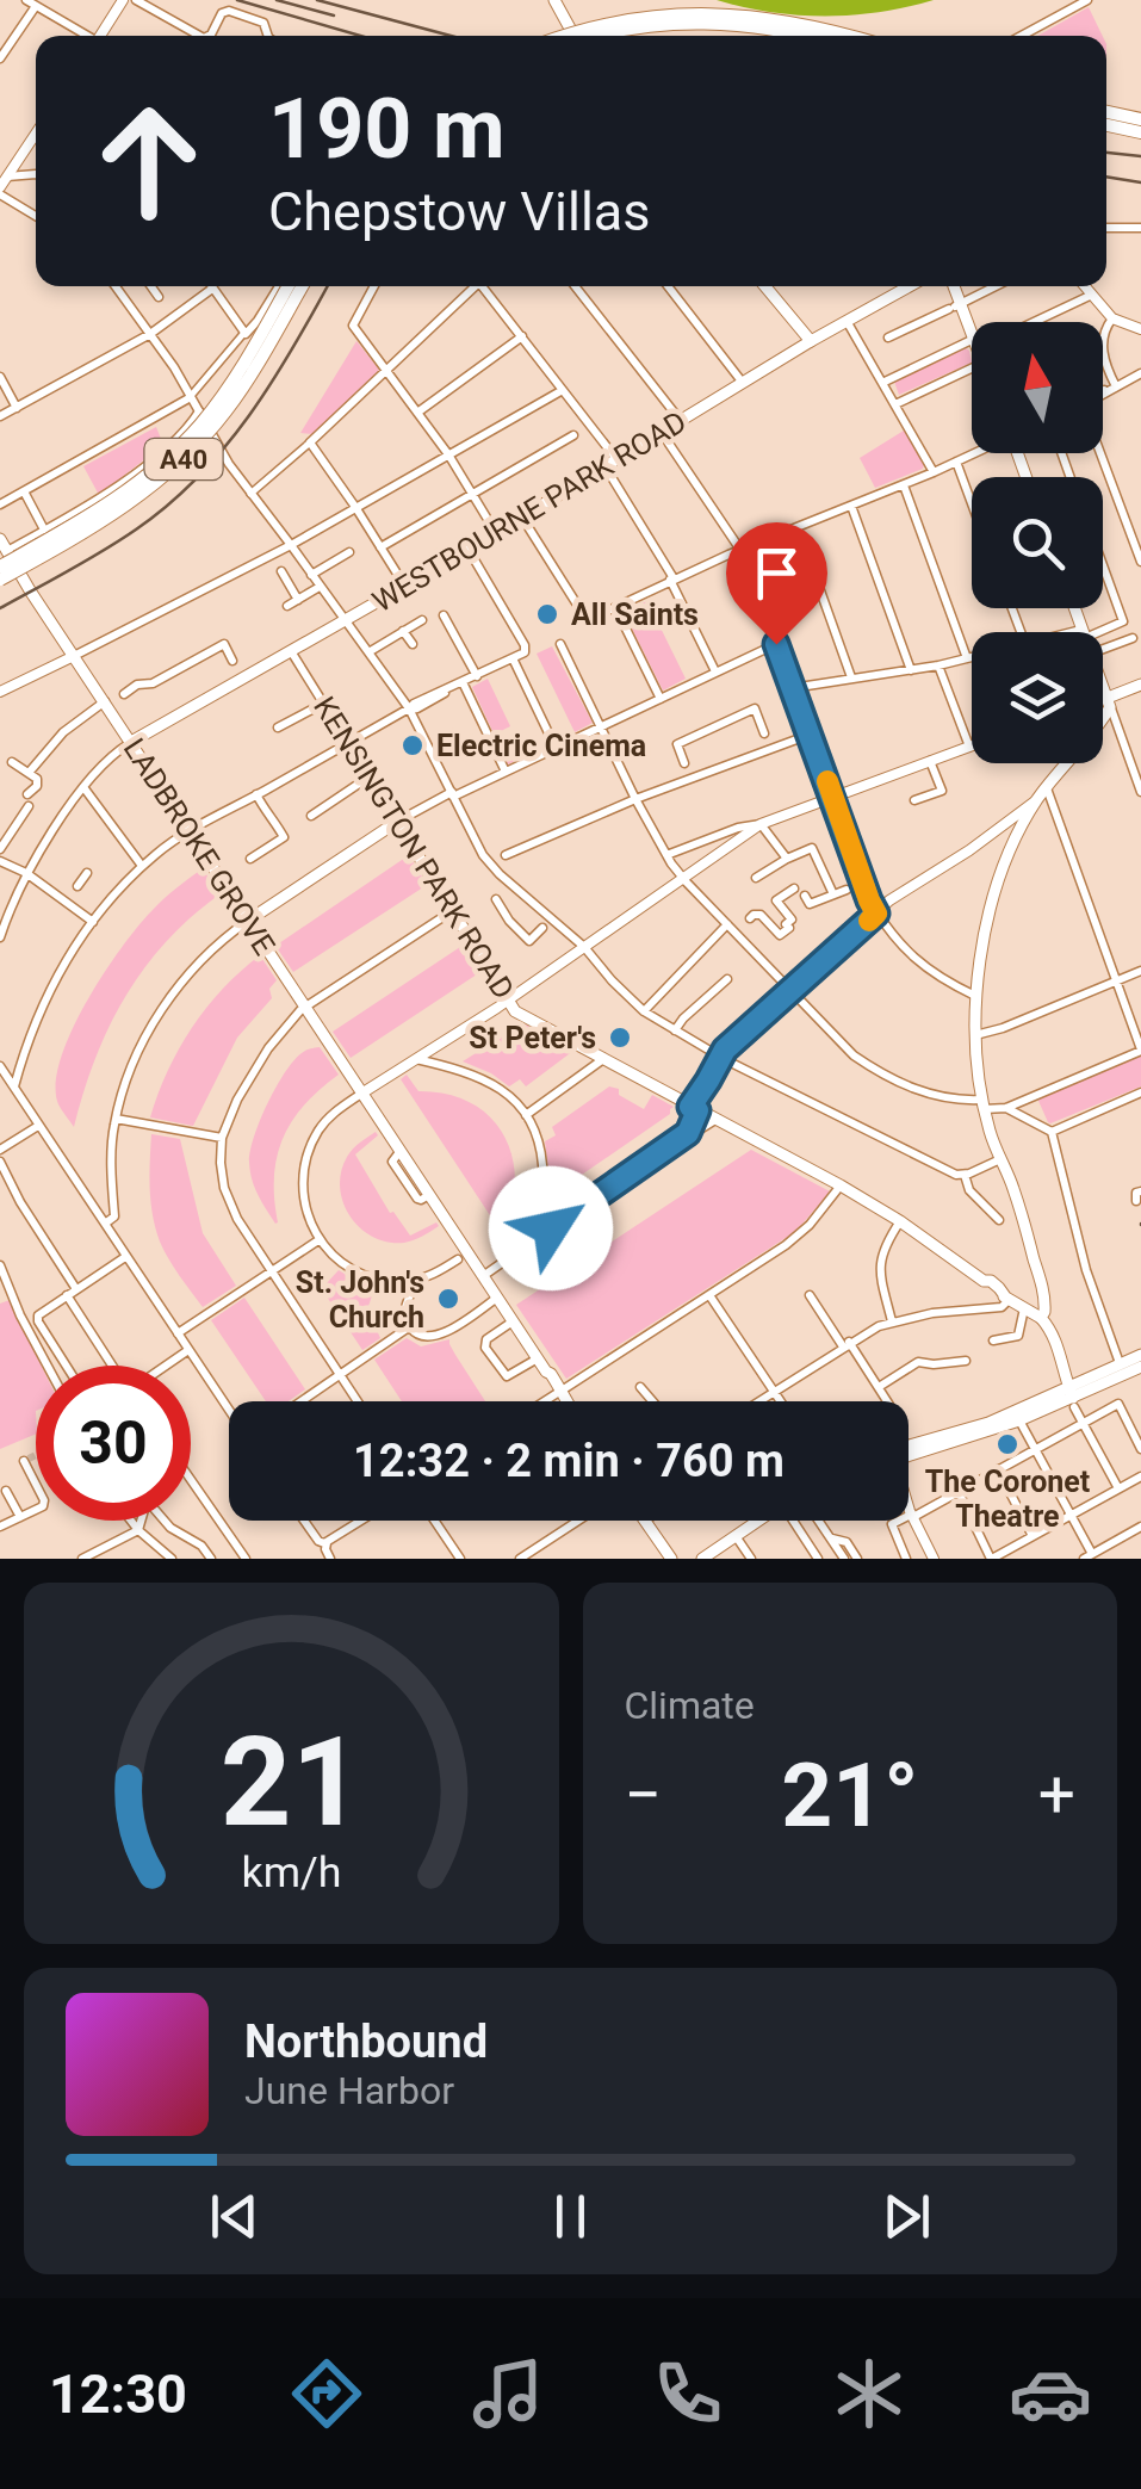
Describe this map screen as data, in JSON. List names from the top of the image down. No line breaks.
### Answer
{"streets":{"highway":["A40"],"main road":["WESTBOURNE PARK ROAD","LADBROKE GROVE","KENSINGTON PARK ROAD"]},"crossings":[["WESTBOURNE PARK ROAD","LADBROKE GROVE"],["WESTBOURNE PARK ROAD","KENSINGTON PARK ROAD"]],"places":["All Saints","Electric Cinema","St Peter's","St. John's Church","The Coronet Theatre"],"north":"top","page":{"turn":["190 m","Chepstow Villas"],"limit":"30","trip":"12:32 · 2 min · 760 m","tile":"Climate","heat":["−","21°","+"],"song":["Northbound","June Harbor"],"tabs":"12:30","gauge":["21","km/h"]}}
